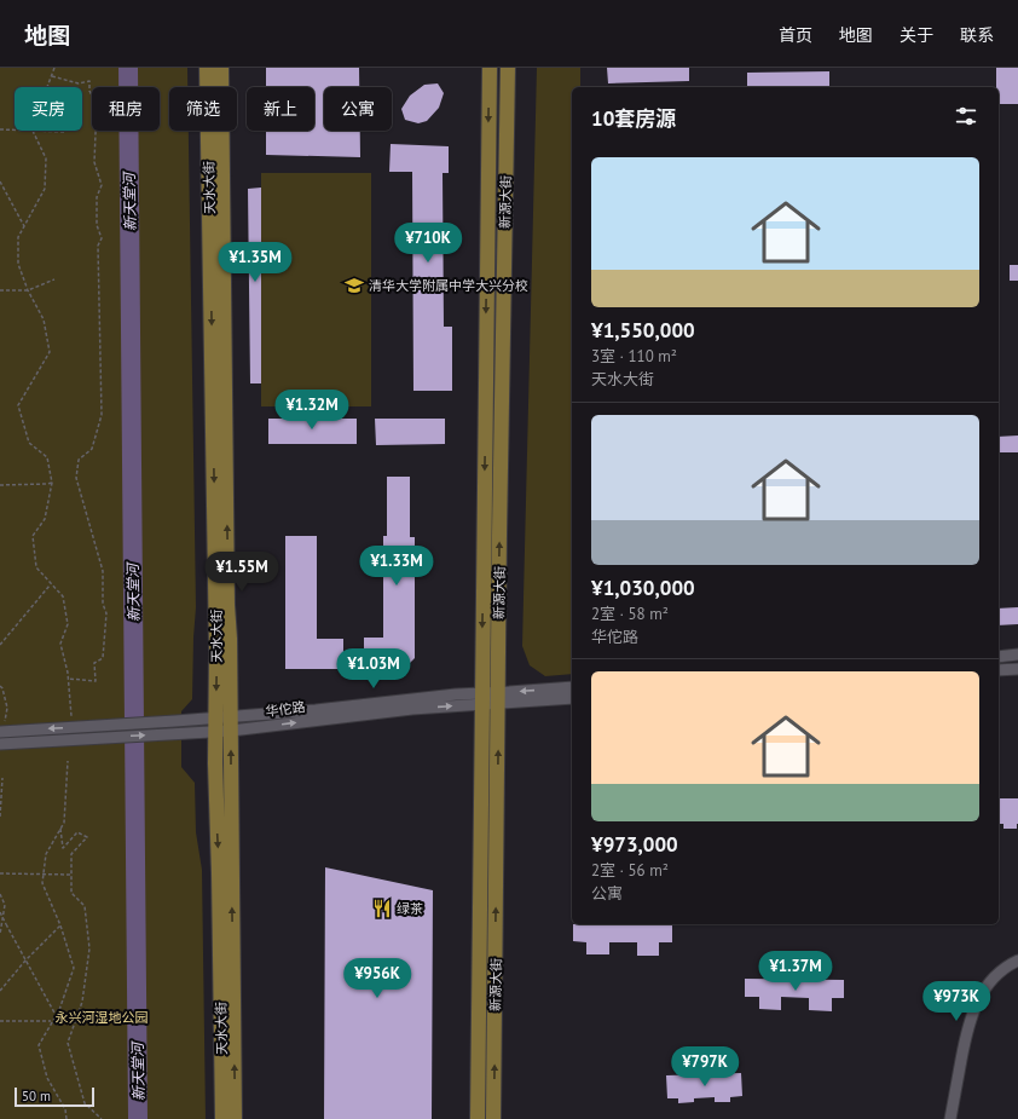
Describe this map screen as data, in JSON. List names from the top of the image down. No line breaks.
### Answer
{"streets":{"main road":["天水大街","新源大街"],"street":["华佗路"]},"crossings":[["天水大街","华佗路"],["新源大街","华佗路"]],"water":["新天堂河"],"parks":["永兴河湿地公园"],"places":{"school or university":["清华大学附属中学大兴分校"],"restaurant":["绿茶"]},"scale_bar":"50 m","page":{"header":"地图","nav":["首页","地图","关于","联系"],"chip":["买房","租房","筛选","新上","公寓"],"heading":"10套房源","list":[{"name":"¥1,550,000","note":"3室 · 110 m² · 天水大街"},{"name":"¥1,030,000","note":"2室 · 58 m² · 华佗路"},{"name":"¥973,000","note":"2室 · 56 m² · 公寓"}],"price":["¥710K","¥1.35M","¥1.32M","¥1.33M","¥1.55M","¥1.03M","¥1.37M","¥956K","¥973K","¥797K"],"scale":"50 m"}}
